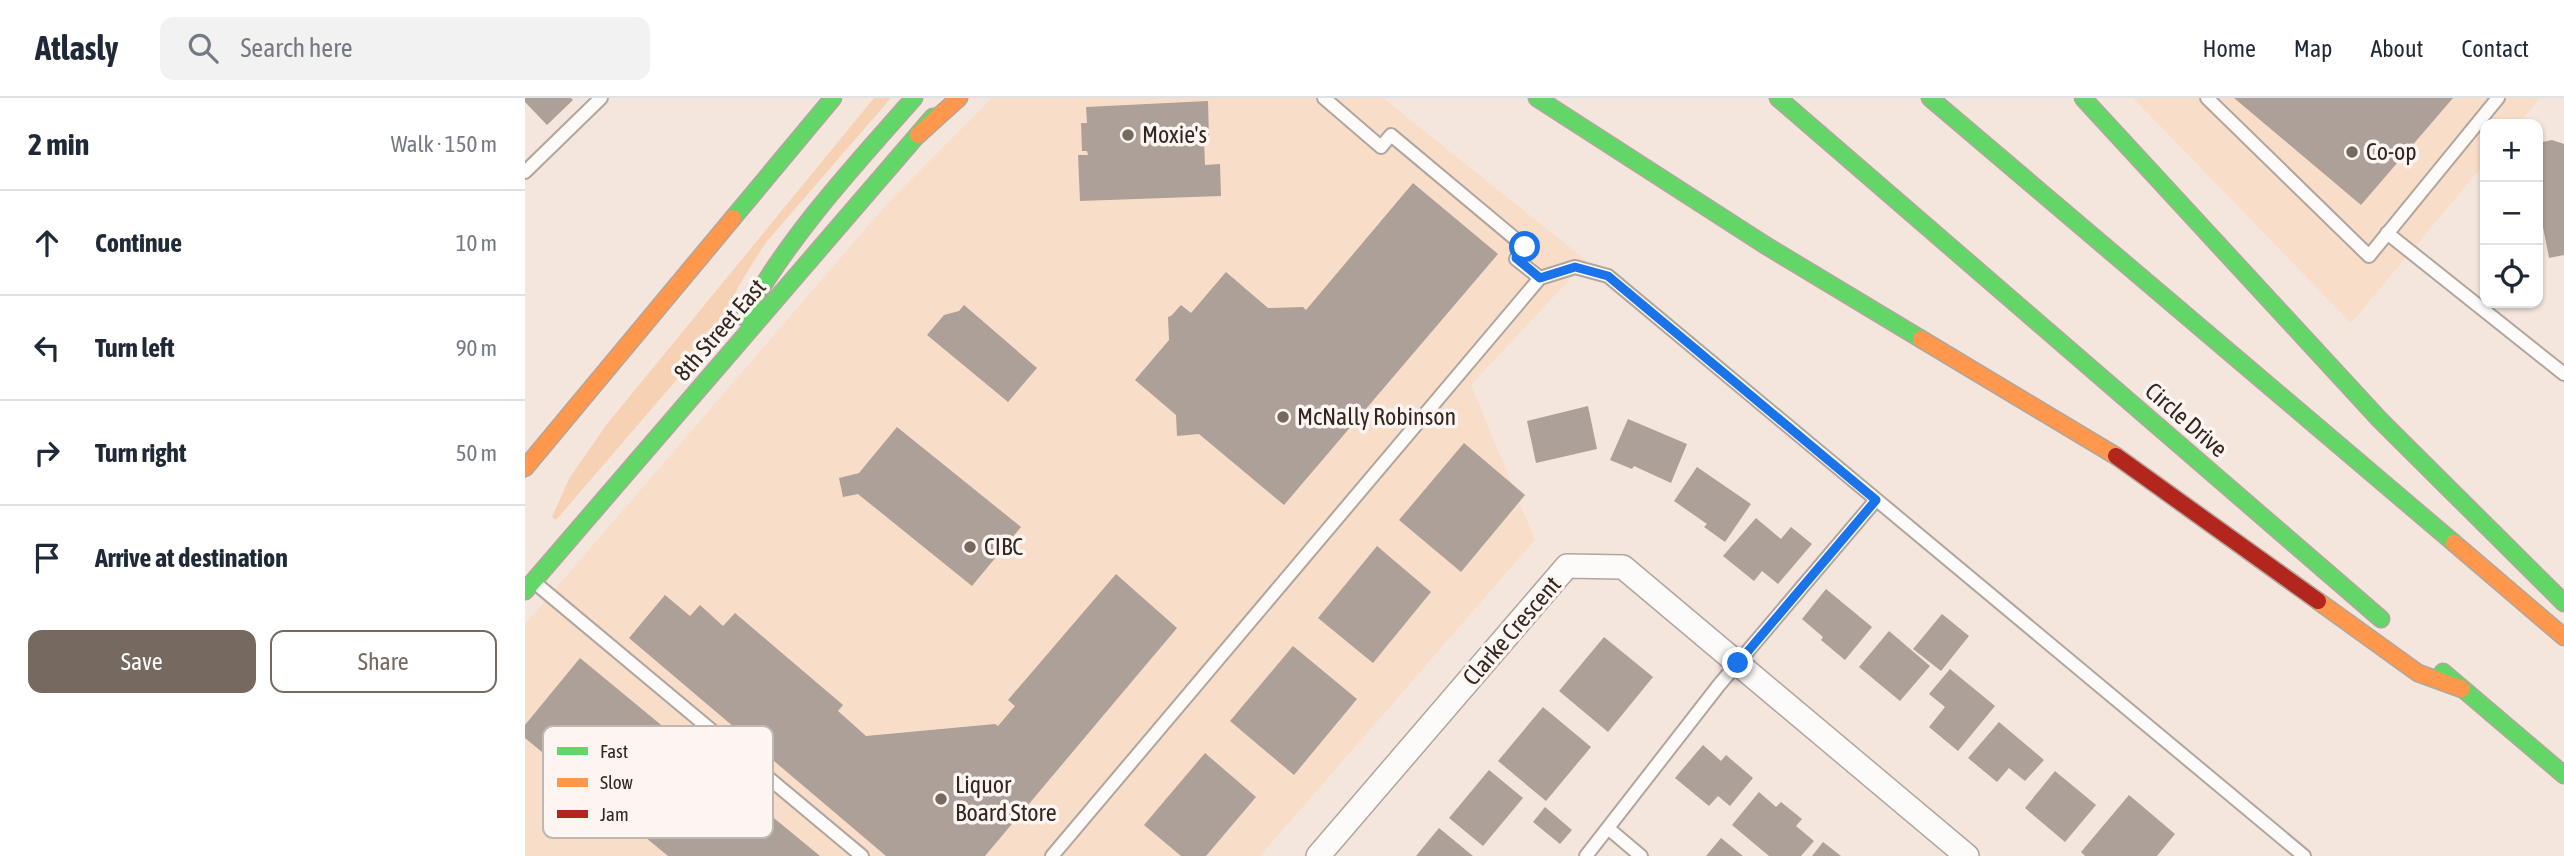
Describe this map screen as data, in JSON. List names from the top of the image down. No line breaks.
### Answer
{"streets":{"main road":["8th Street East","Circle Drive"],"street":["Clarke Crescent"]},"places":["Moxie's","Co-op","McNally Robinson","CIBC","Liquor Board Store"],"legend":["Fast","Slow","Jam"],"page":{"header":"Atlasly","search":"Search here","nav":["Home","Map","About","Contact"],"heading":["2 min","Walk · 150 m"],"map_buttons":["+","−"],"list":[["Continue","10 m"],["Turn left","90 m"],["Turn right","50 m"],"Arrive at destination"],"buttons":["Save","Share"]}}
